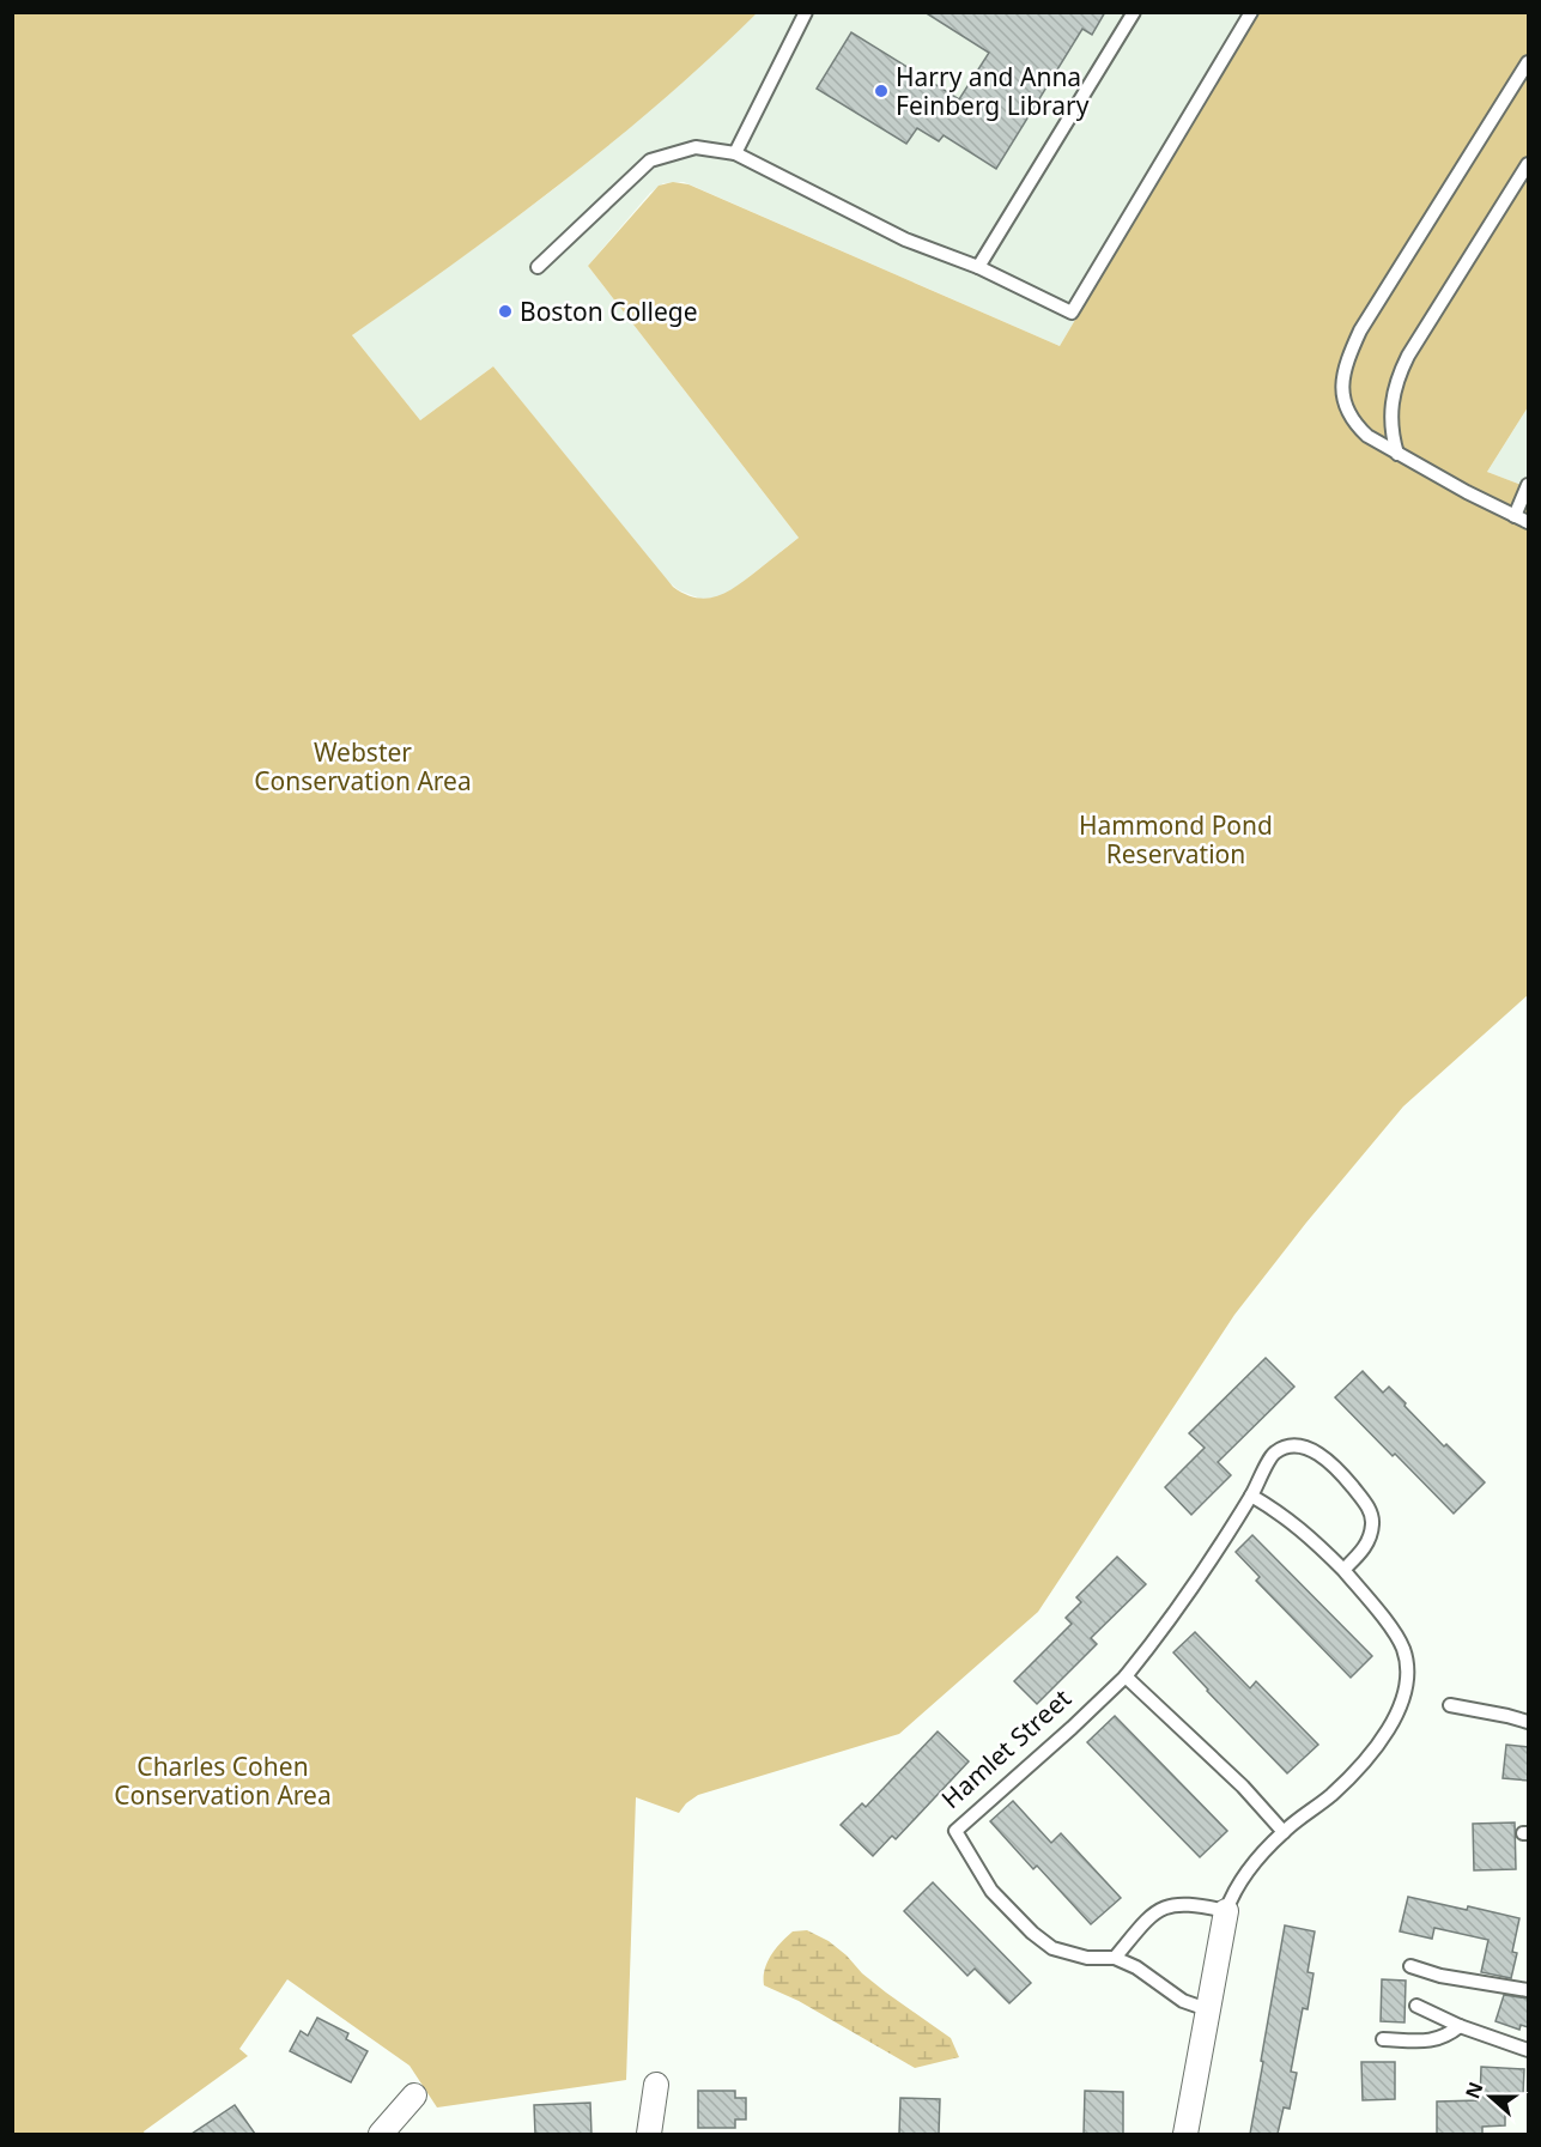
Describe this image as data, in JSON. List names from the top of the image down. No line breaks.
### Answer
{"streets":{"lane":["Hamlet Street"]},"parks":["Webster Conservation Area","Hammond Pond Reservation","Charles Cohen Conservation Area"],"places":["Harry and Anna Feinberg Library","Boston College"],"north":"left"}
